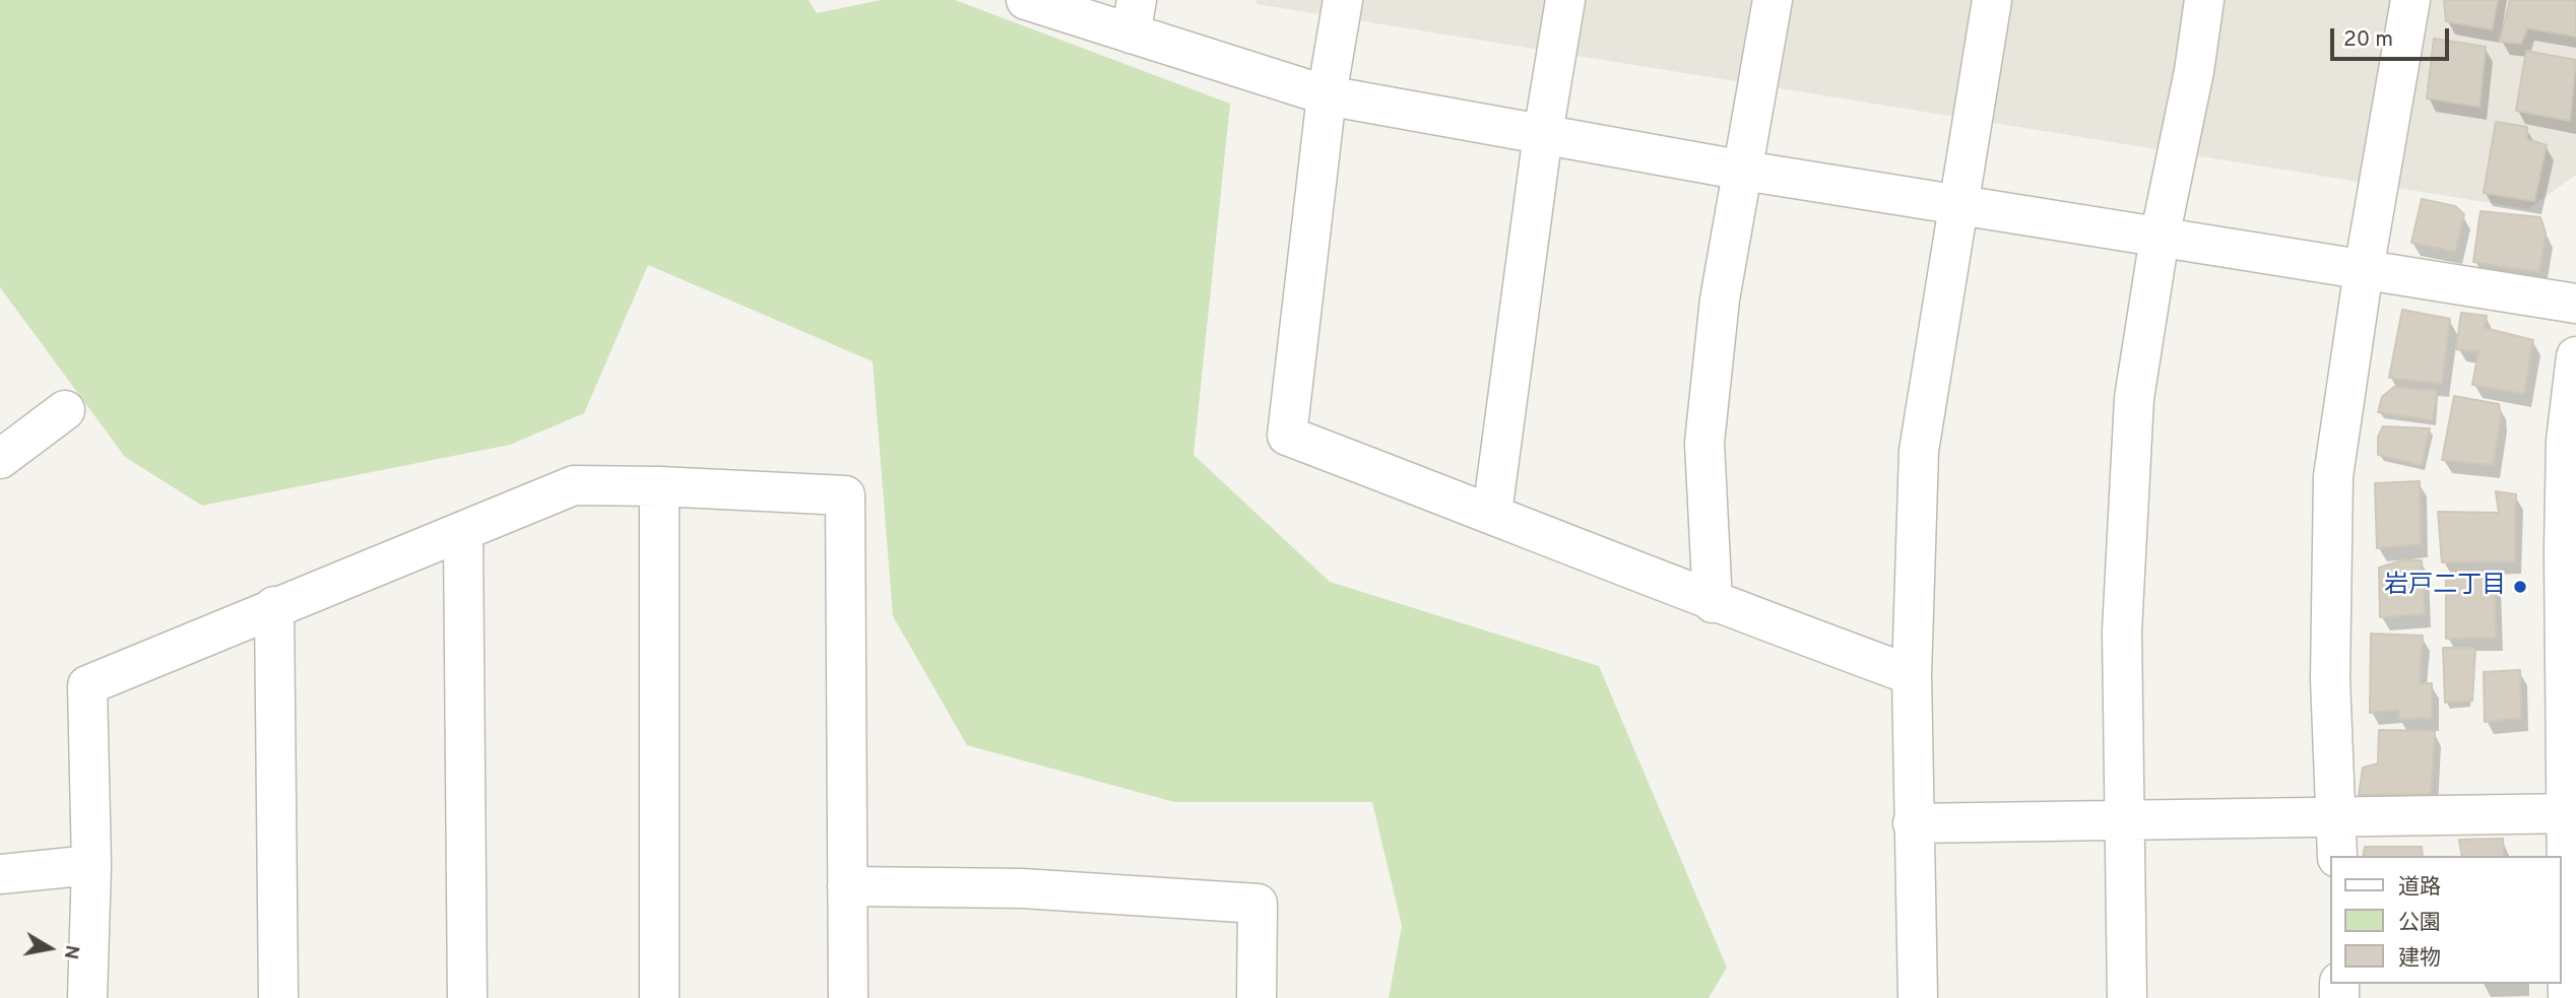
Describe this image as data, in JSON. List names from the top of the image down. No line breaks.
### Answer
{"places":["岩戸二丁目"],"legend":["道路","公園","建物"],"scale_bar":"20 m","north":"right"}
